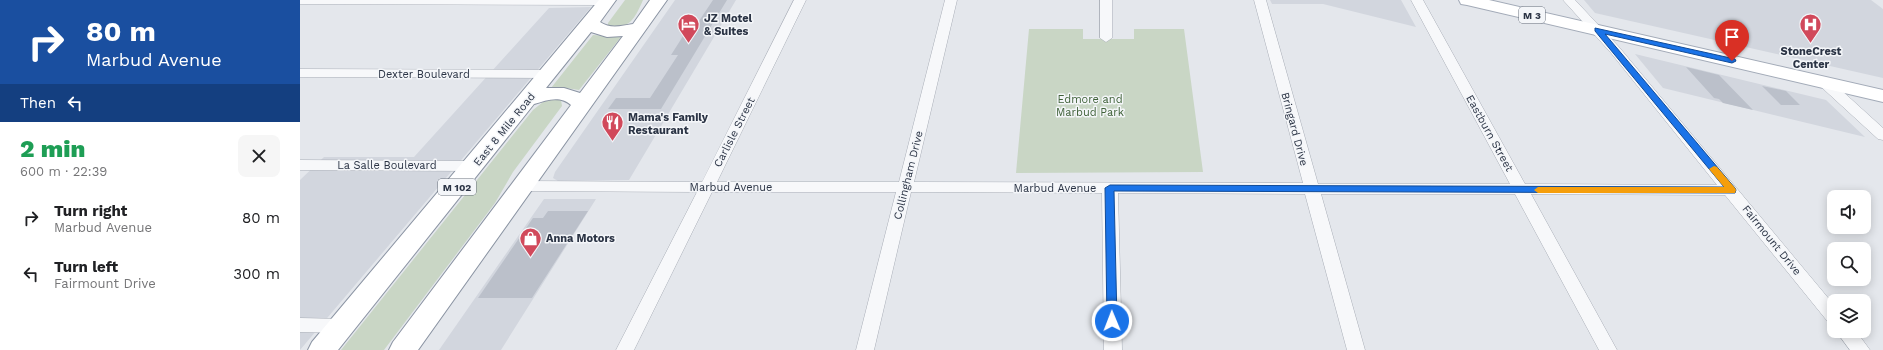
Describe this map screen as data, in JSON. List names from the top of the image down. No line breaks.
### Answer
{"streets":{"main road":["M 3","East 8 Mile Road","M 102"],"street":["Dexter Boulevard","Bringard Drive","Carlisle Street","Eastburn Street","La Salle Boulevard","Collingham Drive","Marbud Avenue","Fairmount Drive"]},"crossings":[["M 3","Fairmount Drive"],["Dexter Boulevard","East 8 Mile Road"],["East 8 Mile Road","La Salle Boulevard"],["Bringard Drive","Marbud Avenue"],["Carlisle Street","Marbud Avenue"],["Eastburn Street","Marbud Avenue"],["Collingham Drive","Marbud Avenue"],["Marbud Avenue","Fairmount Drive"]],"parks":["Edmore and Marbud Park"],"places":{"hotel":["JZ Motel & Suites"],"hospital":["StoneCrest Center"],"restaurant":["Mama's Family Restaurant"],"shop":["Anna Motors"]},"page":{"turn":["80 m","Marbud Avenue"],"then":"Then","heading":["2 min","600 m · 22:39"],"list":[{"name":"Turn right","note":"Marbud Avenue","value":"80 m"},{"name":"Turn left","note":"Fairmount Drive","value":"300 m"}]}}
